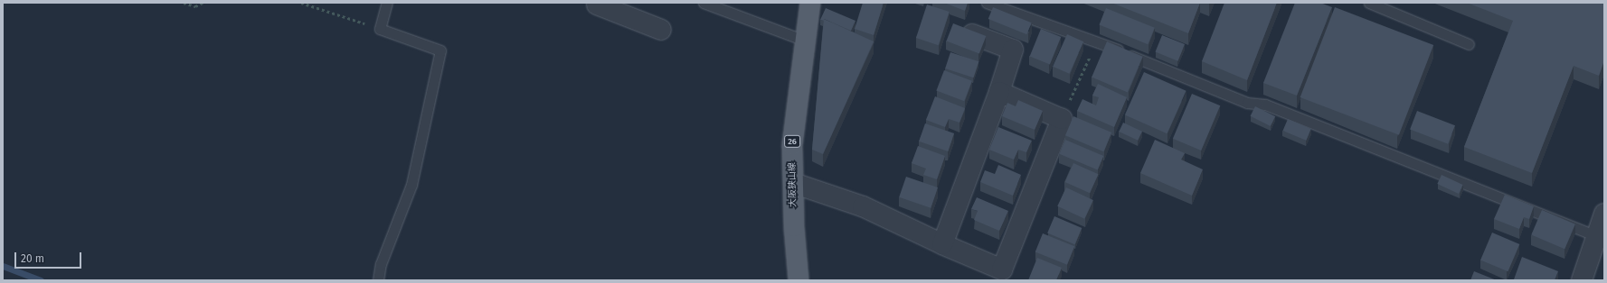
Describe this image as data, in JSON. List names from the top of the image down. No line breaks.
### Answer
{"streets":{"main road":["26","大阪狭山線"]},"scale_bar":"20 m"}
